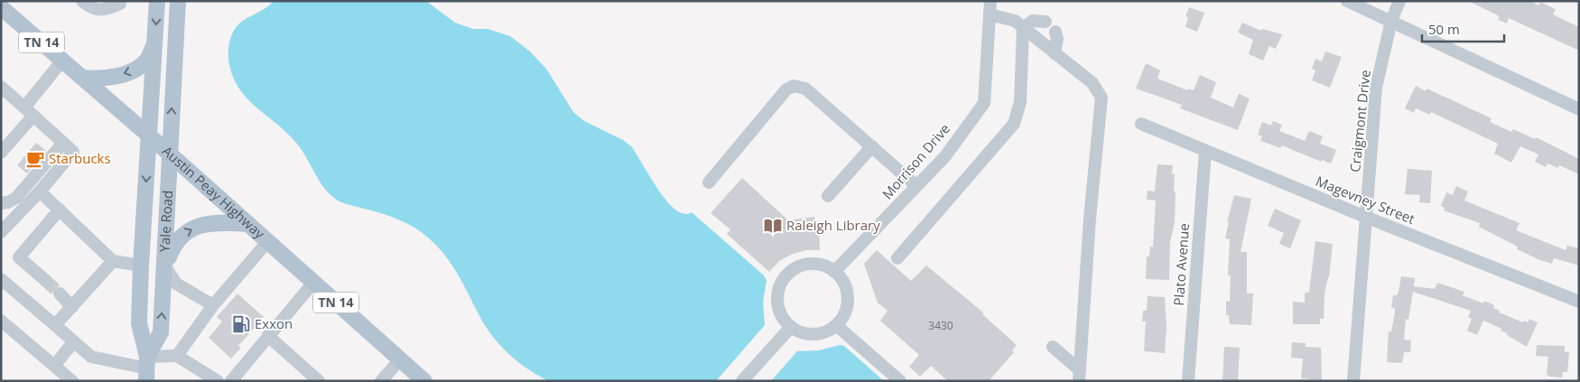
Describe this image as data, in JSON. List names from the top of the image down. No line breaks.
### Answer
{"streets":{"main road":["TN 14","Austin Peay Highway","Yale Road"],"street":["Craigmont Drive","Morrison Drive","Magevney Street","Plato Avenue"]},"crossings":[["Craigmont Drive","Magevney Street"],["Austin Peay Highway","Yale Road"],["Magevney Street","Plato Avenue"]],"places":{"cafe":["Starbucks"],"library":["Raleigh Library"],"fuel station":["Exxon"]},"house_numbers":["3430"],"scale_bar":"50 m"}
